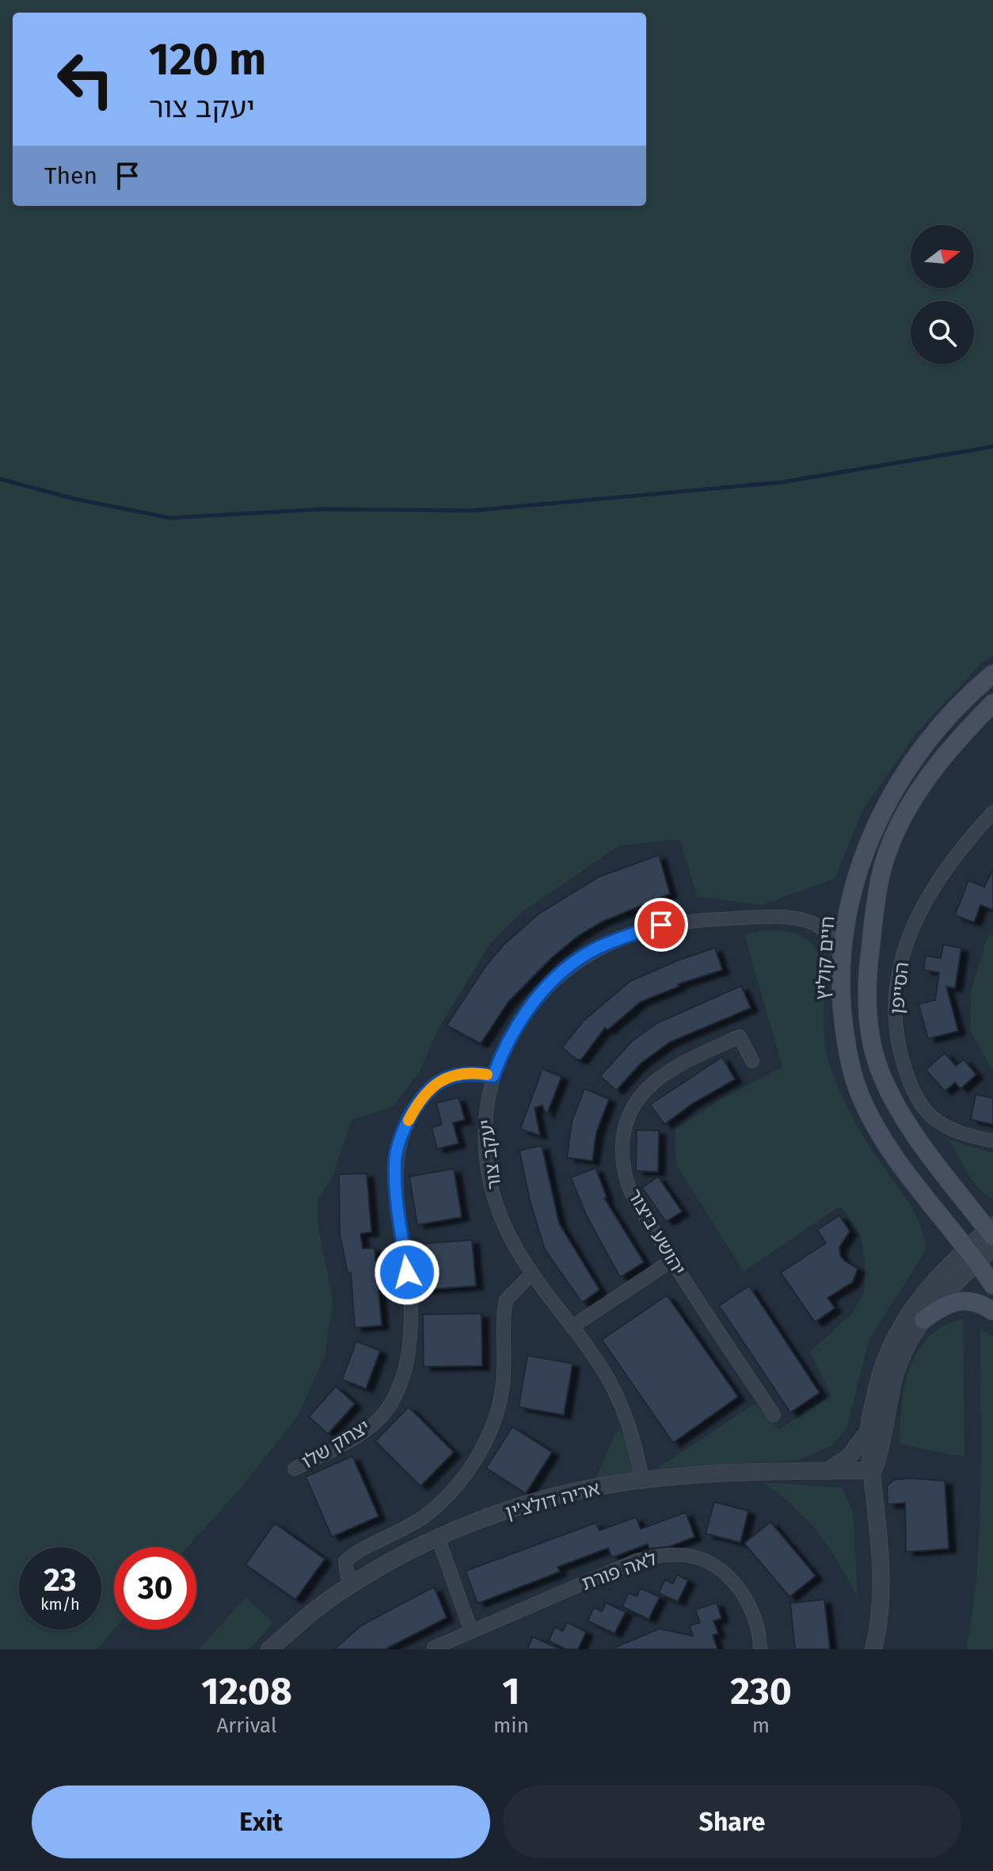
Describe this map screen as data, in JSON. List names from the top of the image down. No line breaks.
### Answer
{"streets":{"main road":["חיים קוליץ"],"street":["הסייפן","יעקב צור","יהושע ביצור","יצחק שלו","אריה דולצ'ין","לאה פורת"]},"crossings":[["חיים קוליץ","יעקב צור"],["יעקב צור","יצחק שלו"],["יעקב צור","אריה דולצ'ין"]],"north":"right","page":{"turn":["120 m","יעקב צור"],"then":"Then","speed":"23 km/h","limit":"30","eta":["12:08","Arrival","1","min","230","m"],"buttons":["Exit","Share"]}}
